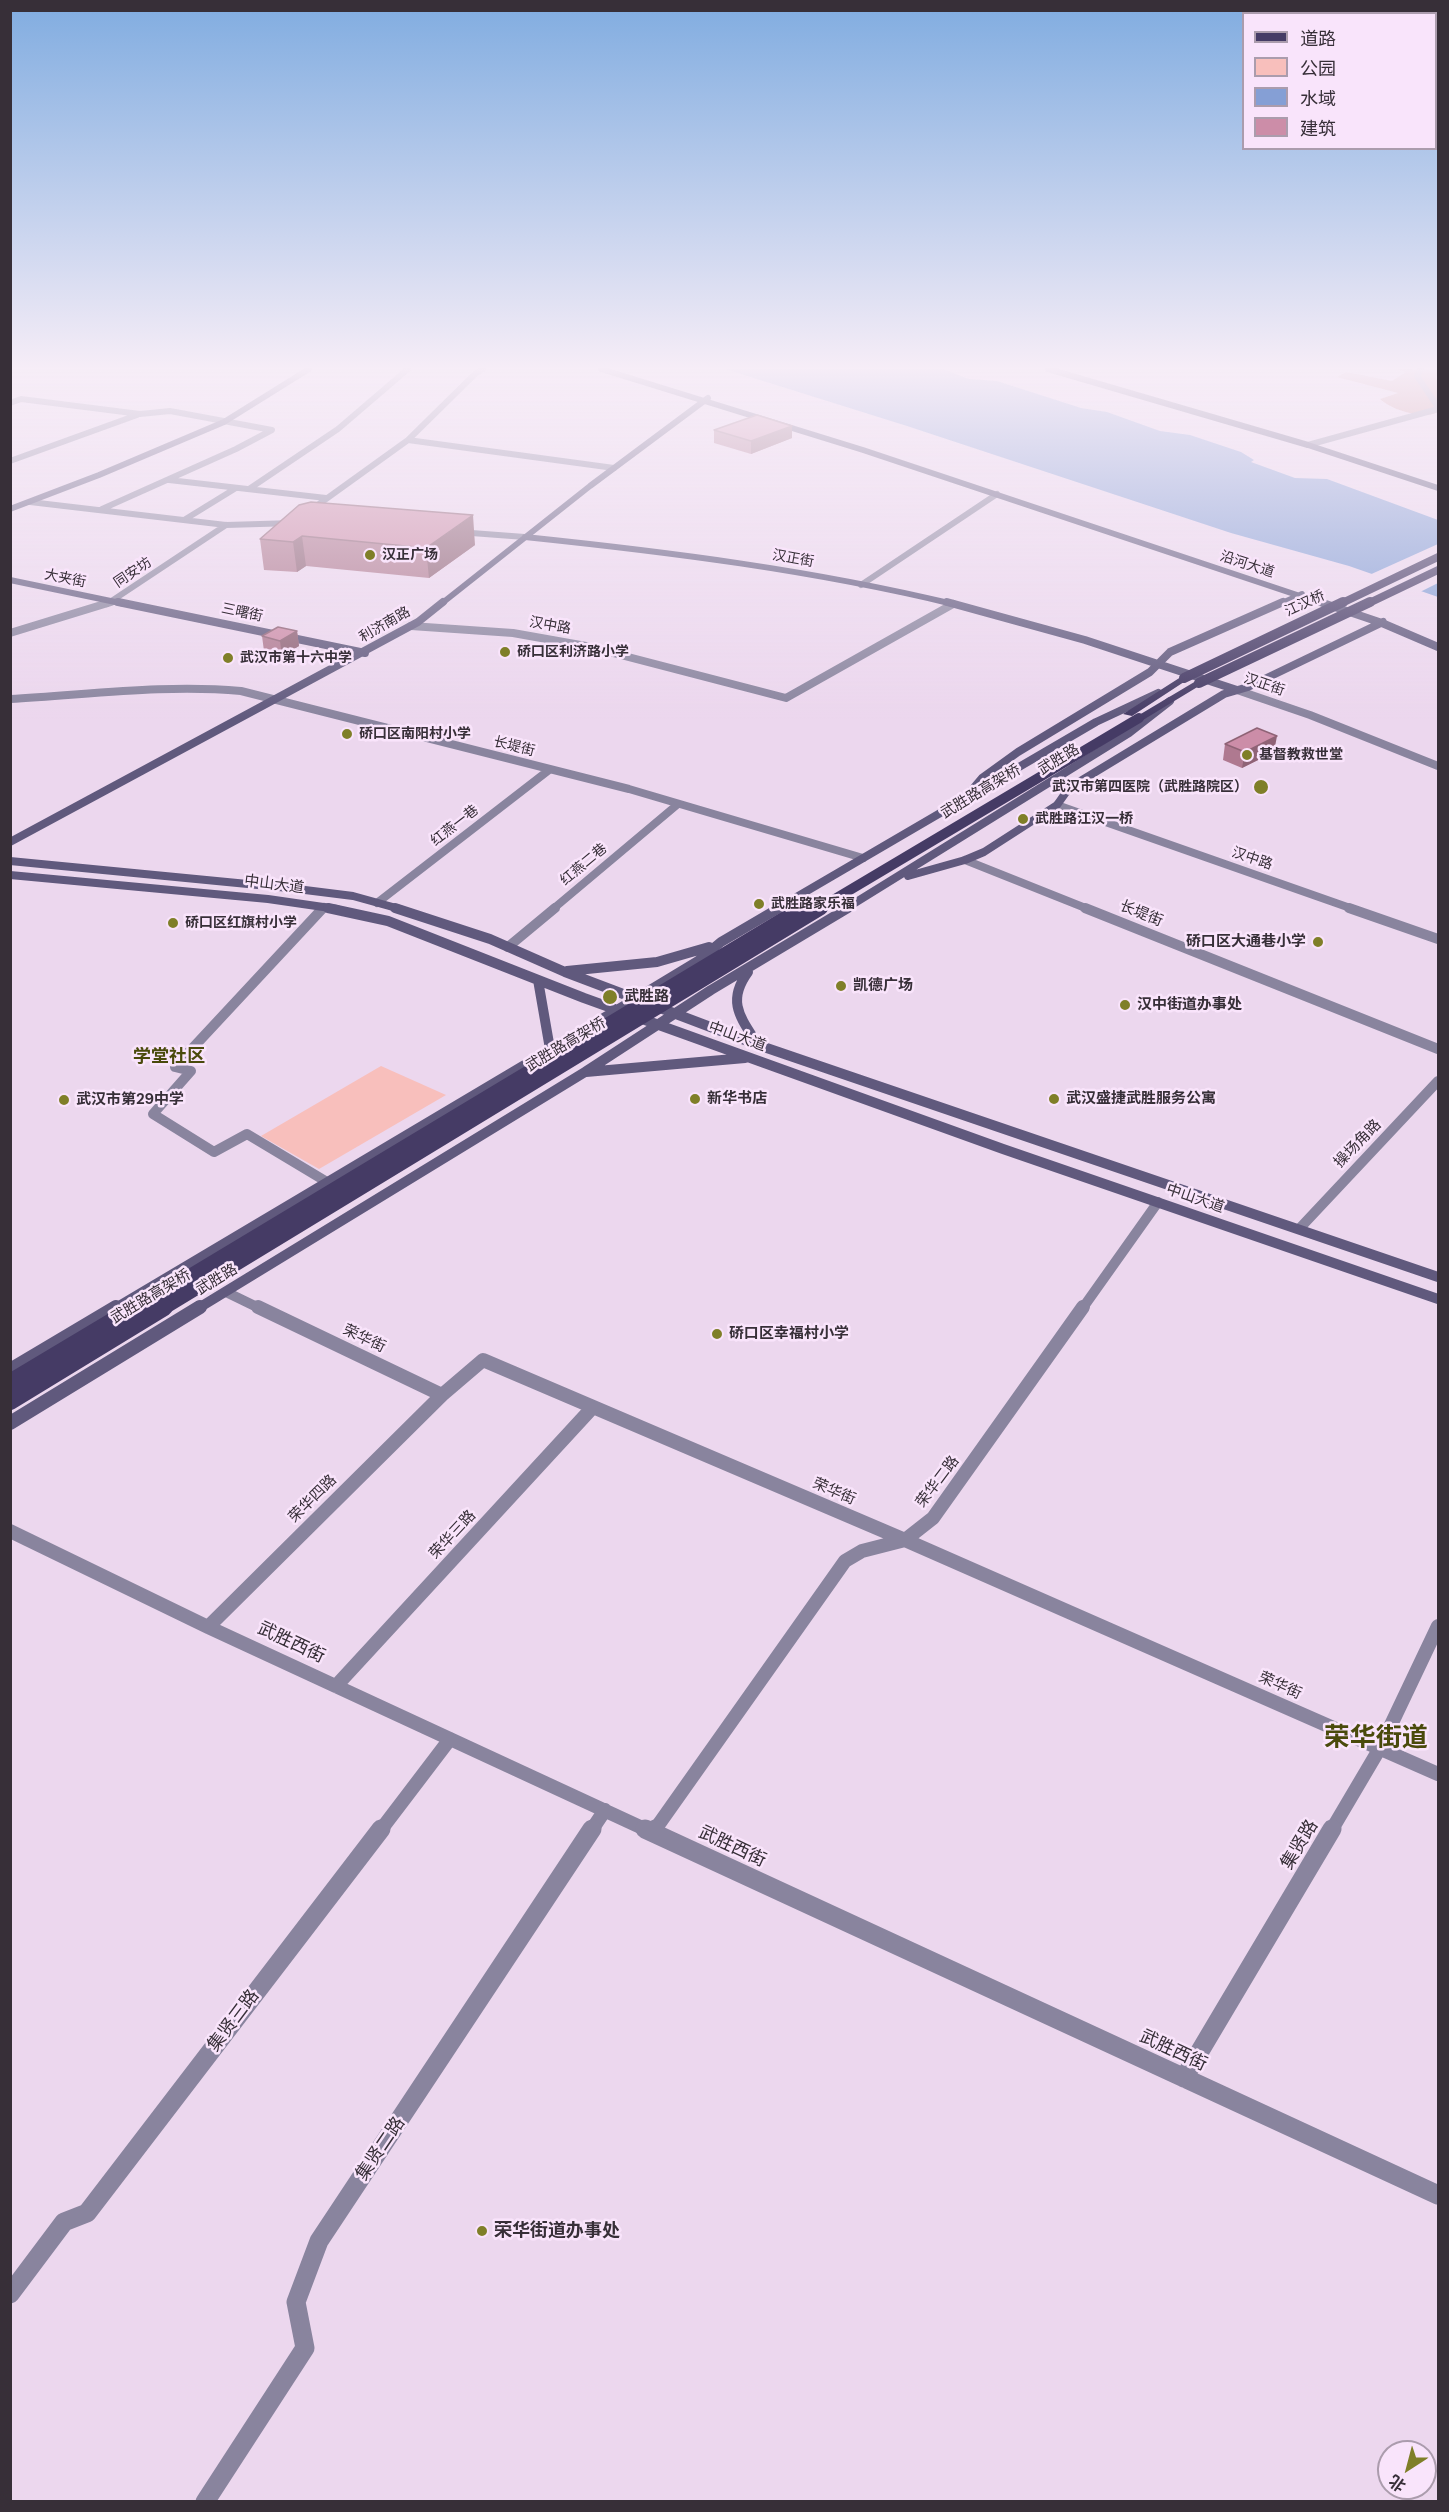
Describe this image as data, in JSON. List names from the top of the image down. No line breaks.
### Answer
{"streets":{"main road":["汉正街","沿河大道","大夹街","江汉桥","三曙街","利济南路","武胜路","武胜路高架桥","中山大道"],"street":["同安坊","汉中路","长堤街","红燕一巷","红燕二巷","操场角路","荣华街","荣华二路","荣华四路","荣华三路","武胜西街","集贤路","集贤三路","集贤二路"]},"crossings":[["汉正街","利济南路"],["汉正街","汉中路"],["同安坊","大夹街"],["同安坊","三曙街"],["大夹街","三曙街"],["江汉桥","武胜路"],["三曙街","利济南路"],["利济南路","汉中路"],["利济南路","长堤街"],["长堤街","武胜路"],["长堤街","红燕一巷"],["长堤街","红燕二巷"],["武胜路","中山大道"],["武胜路","荣华街"],["红燕一巷","中山大道"],["红燕二巷","中山大道"],["中山大道","操场角路"],["中山大道","荣华二路"],["荣华街","荣华二路"],["荣华街","荣华四路"],["荣华街","荣华三路"],["荣华街","集贤路"],["荣华二路","武胜西街"],["荣华四路","武胜西街"],["荣华三路","武胜西街"],["武胜西街","集贤路"],["武胜西街","集贤三路"],["武胜西街","集贤二路"]],"districts":["学堂社区","荣华街道"],"places":["汉正广场","硚口区利济路小学","武汉市第十六中学","硚口区南阳村小学","基督教救世堂","武汉市第四医院（武胜路院区）","武胜路江汉一桥","武胜路家乐福","硚口区红旗村小学","硚口区大通巷小学","凯德广场","武胜路","汉中街道办事处","新华书店","武汉盛捷武胜服务公寓","武汉市第29中学","硚口区幸福村小学","荣华街道办事处"],"legend":["道路","公园","水域","建筑"],"north":"bottom left"}
